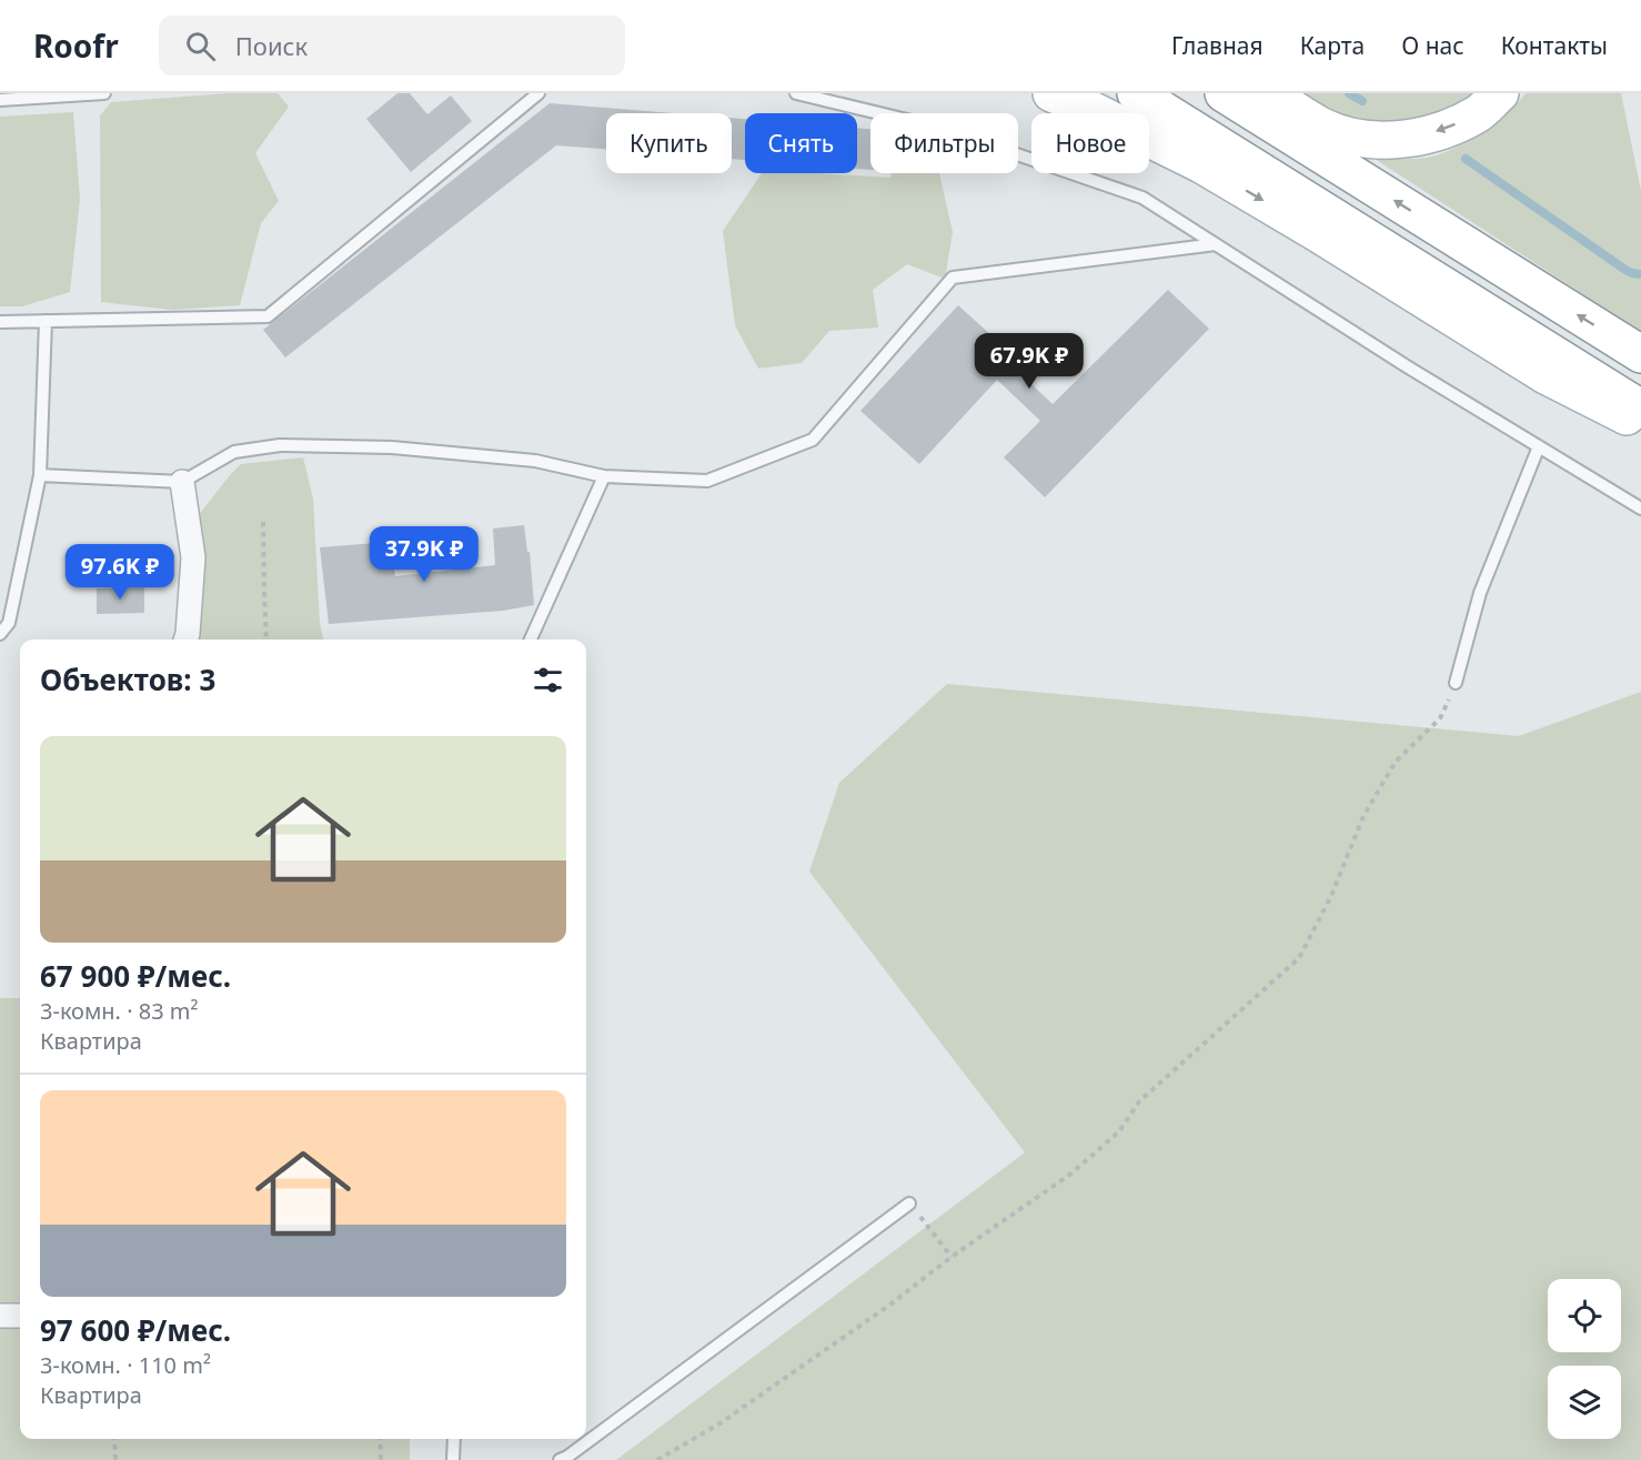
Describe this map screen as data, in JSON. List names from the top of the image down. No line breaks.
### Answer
{"page":{"header":"Roofr","search":"Поиск","nav":["Главная","Карта","О нас","Контакты"],"chip":["Купить","Снять","Фильтры","Новое"],"price":["67.9K ₽","37.9K ₽","97.6K ₽"],"heading":"Объектов: 3","list":[{"name":"67 900 ₽/мес.","note":"3-комн. · 83 m² · Квартира"},{"name":"97 600 ₽/мес.","note":"3-комн. · 110 m² · Квартира"}]}}
